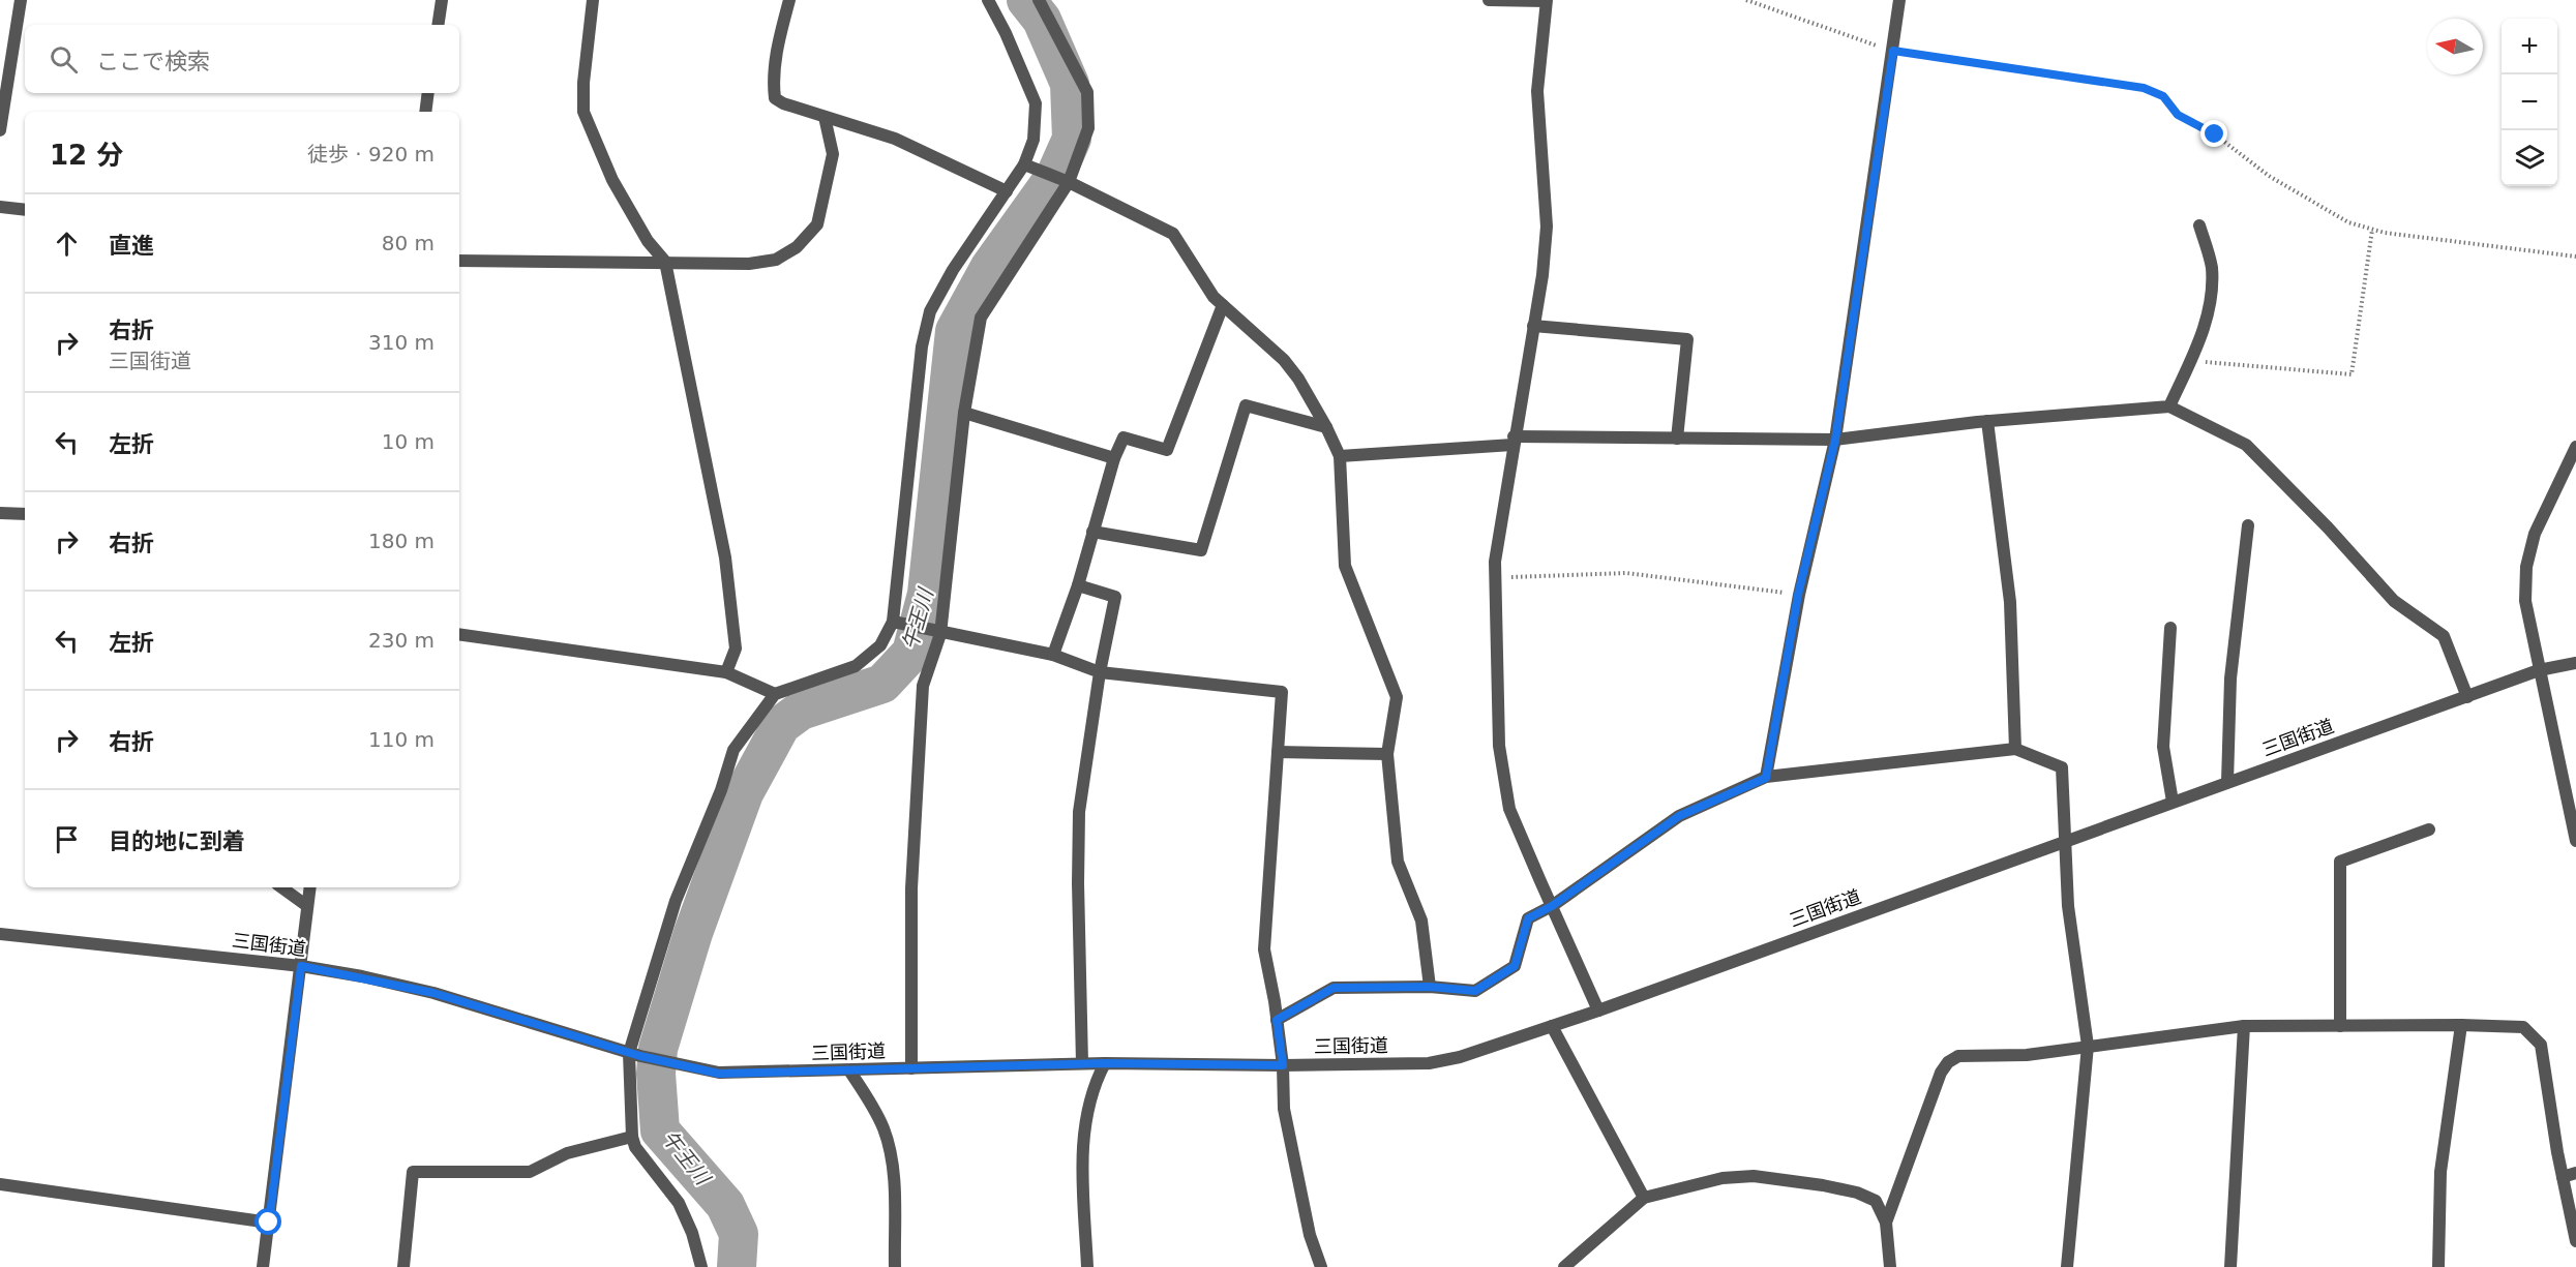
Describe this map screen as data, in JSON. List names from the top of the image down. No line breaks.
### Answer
{"streets":{"street":["三国街道"]},"water":["午王川"],"north":"left","page":{"map_buttons":["+","−"],"search":"ここで検索","heading":["12 分","徒歩 · 920 m"],"list":[["直進","80 m"],["右折","三国街道","310 m"],["左折","10 m"],["右折","180 m"],["左折","230 m"],["右折","110 m"],"目的地に到着"]}}
